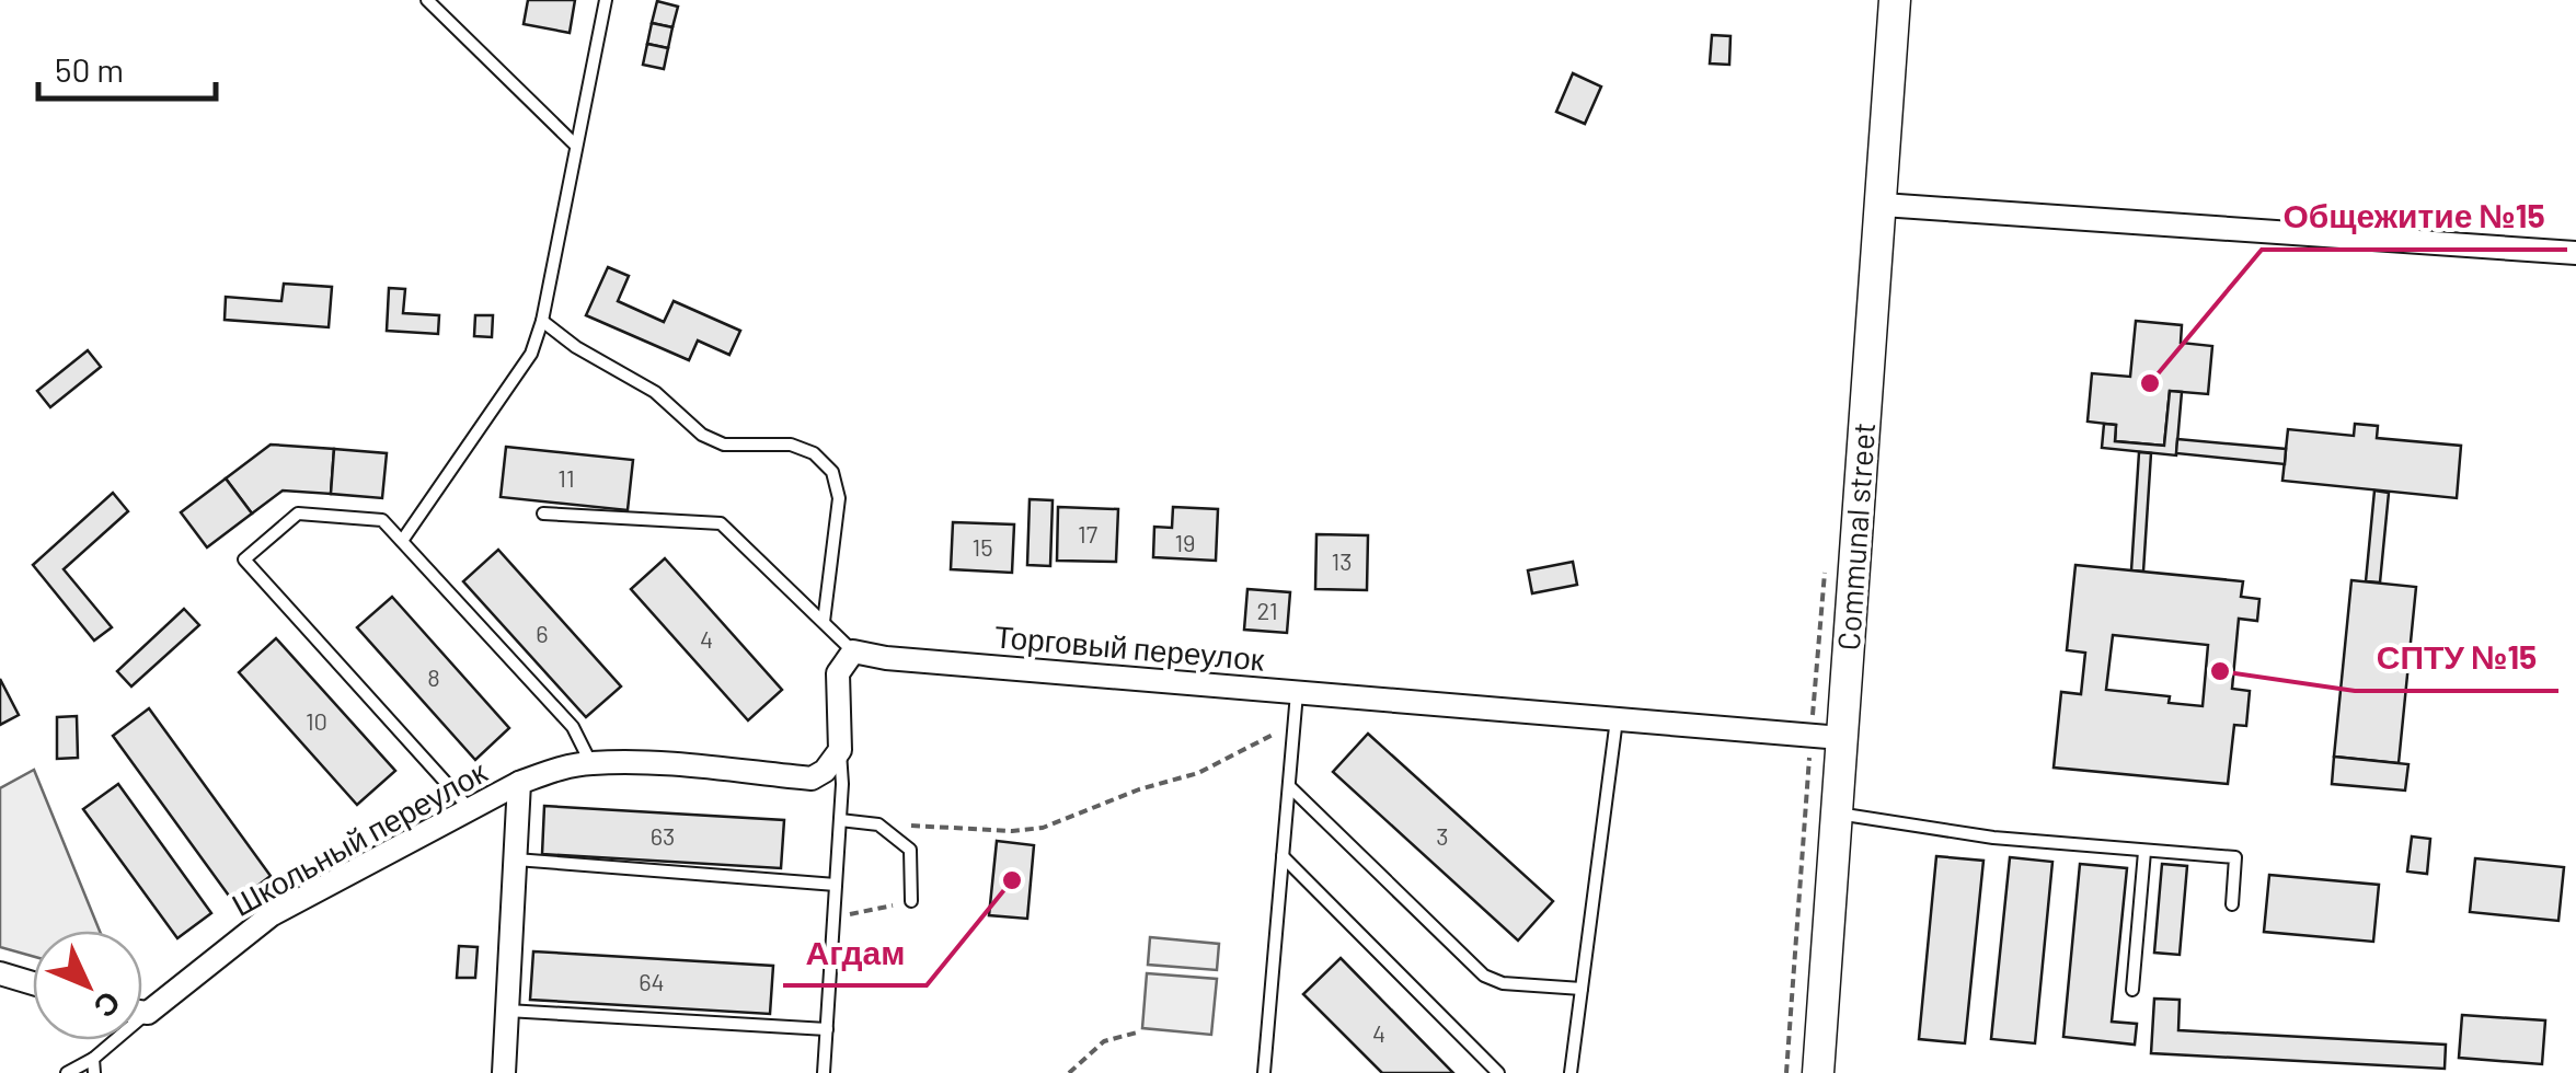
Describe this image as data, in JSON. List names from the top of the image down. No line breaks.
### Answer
{"streets":{"main road":["Communal street"],"street":["Торговый переулок","Школьный переулок"]},"crossings":[["Communal street","Торговый переулок"]],"places":["Общежитие №15","СПТУ №15","Агдам"],"house_numbers":["11","17","19","15","13","21","6","4","8","10","63","3","64","4"],"scale_bar":"50 m","north":"bottom right"}
